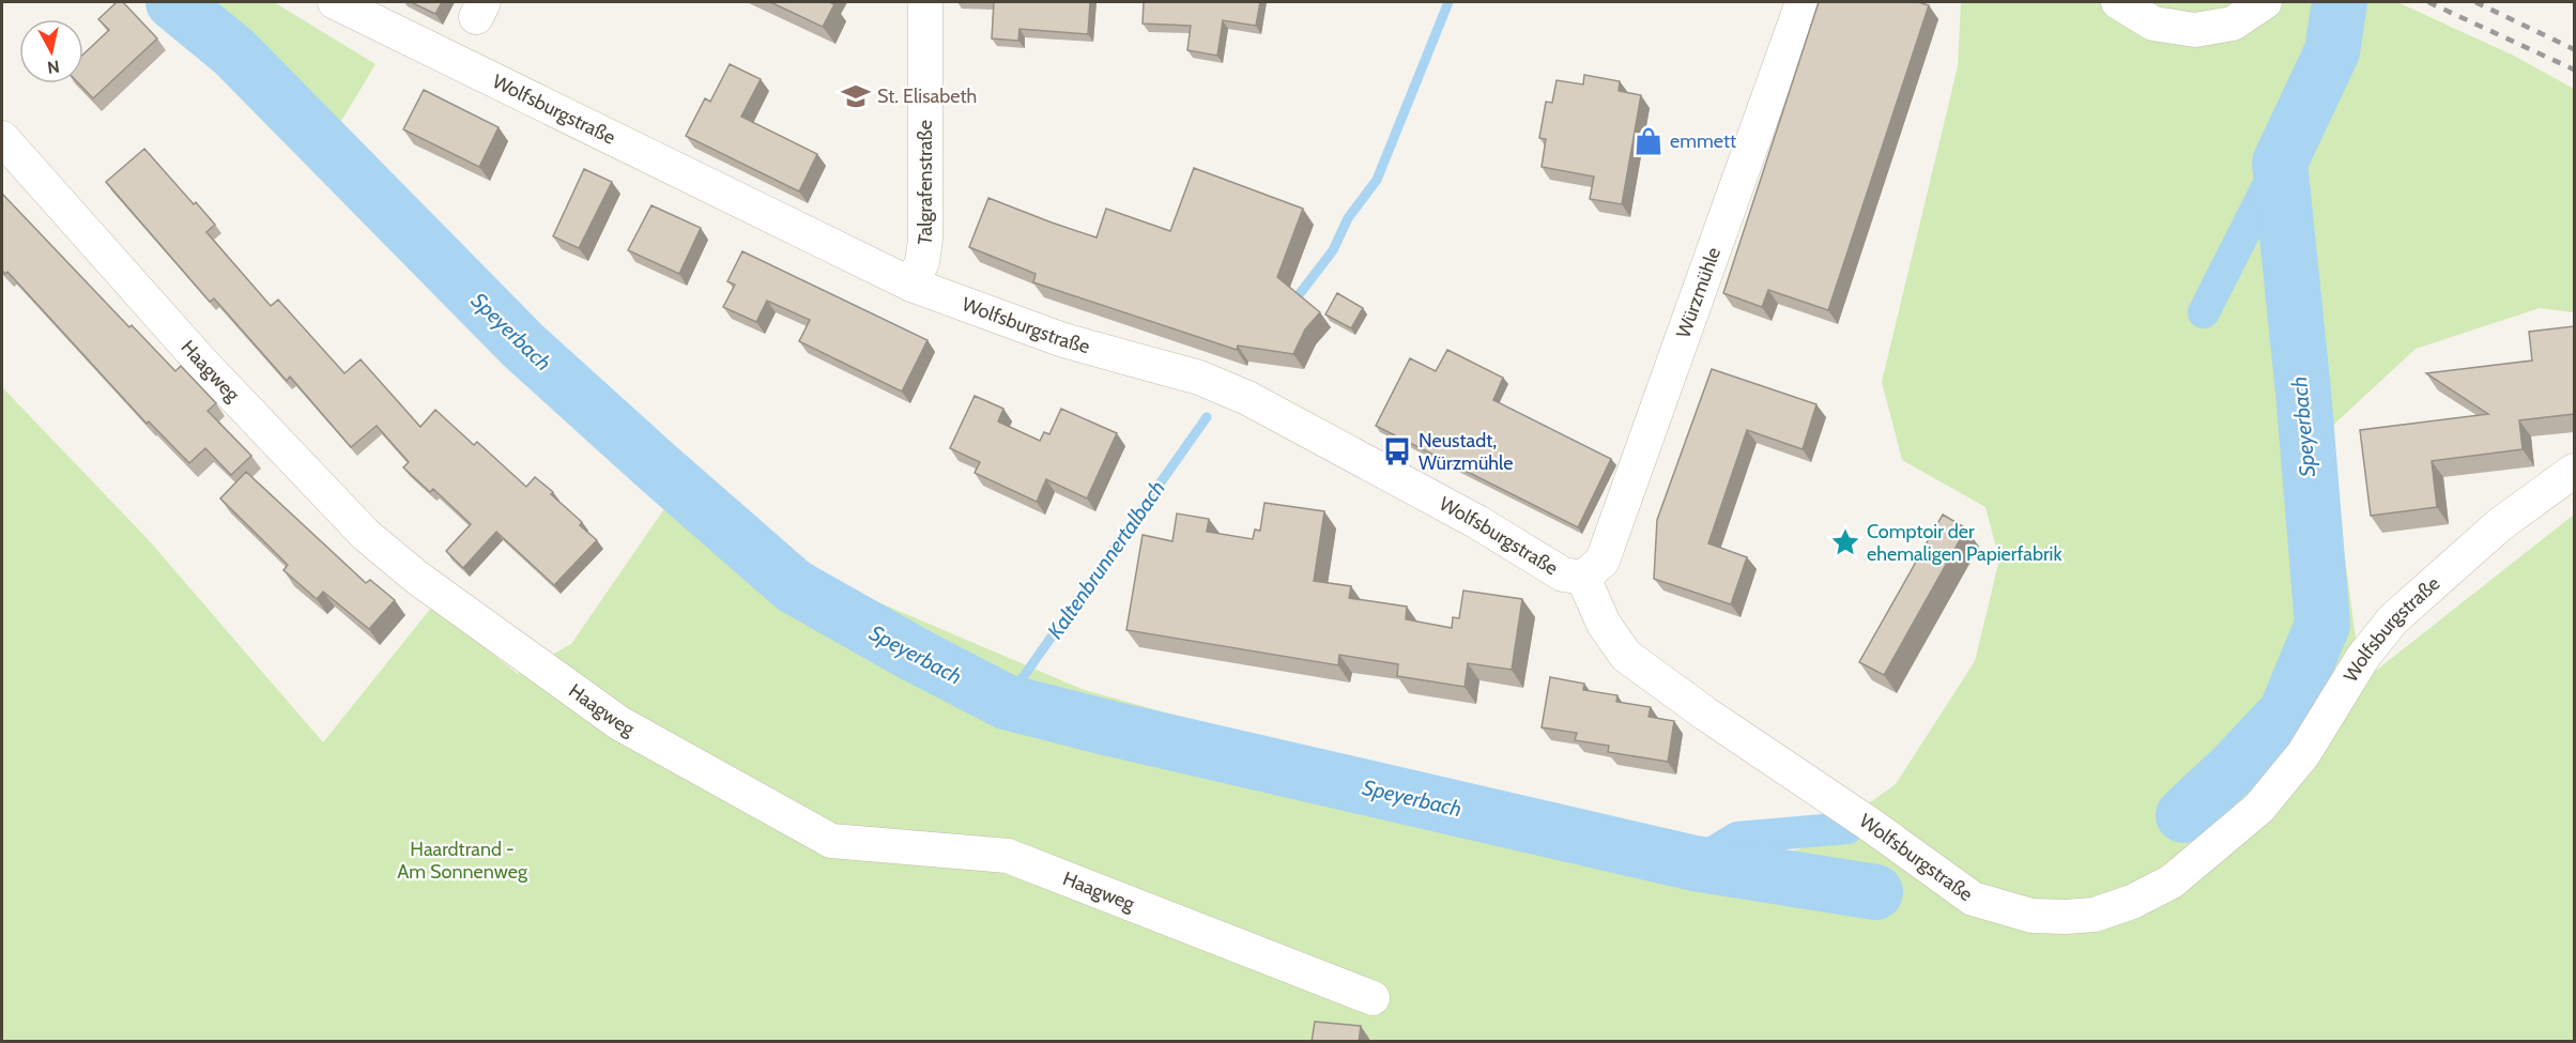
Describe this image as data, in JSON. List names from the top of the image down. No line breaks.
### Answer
{"streets":{"street":["Wolfsburgstraße","Talgrafenstraße","Würzmühle","Haagweg"]},"crossings":[["Wolfsburgstraße","Talgrafenstraße"],["Wolfsburgstraße","Würzmühle"]],"water":["Speyerbach","Kaltenbrunnertalbach"],"parks":["Haardtrand - Am Sonnenweg"],"places":{"school or university":["St. Elisabeth"],"shop":["emmett"],"bus stop":["Neustadt, Würzmühle"],"place":["Comptoir der ehemaligen Papierfabrik"]},"north":"bottom"}
